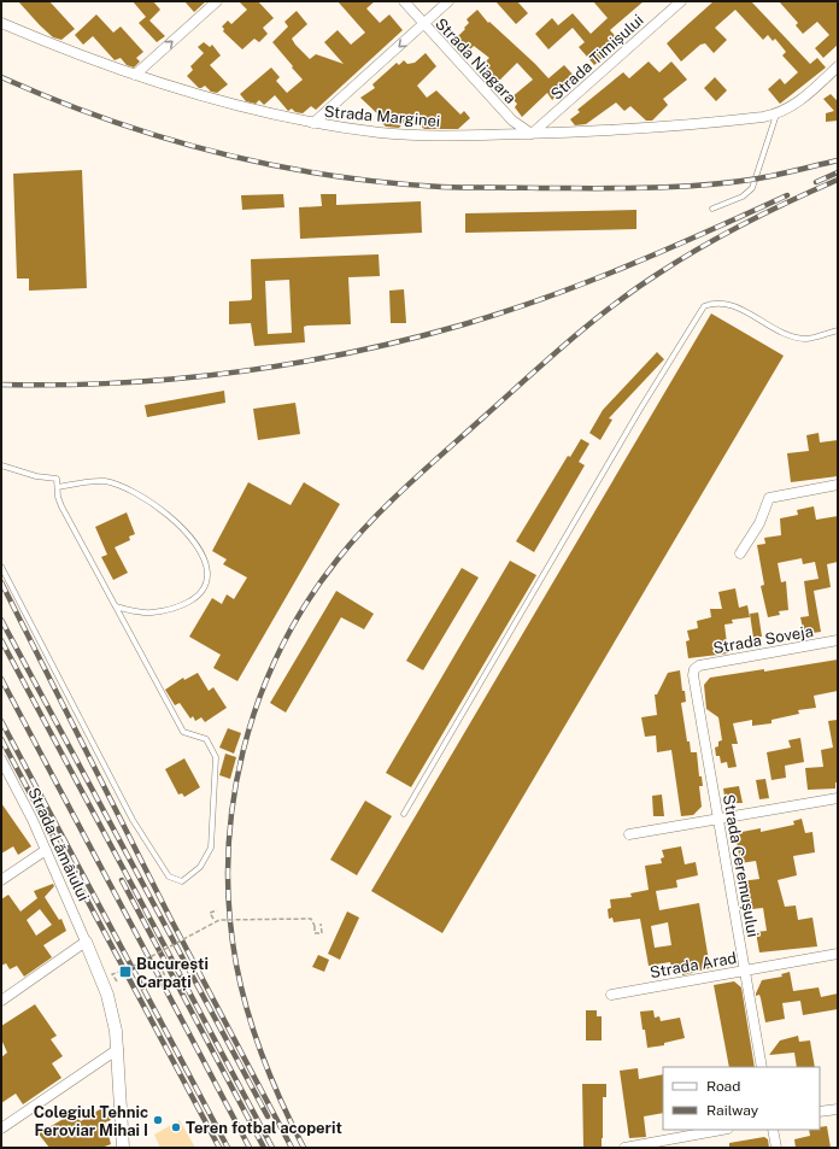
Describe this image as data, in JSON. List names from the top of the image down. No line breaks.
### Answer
{"streets":{"street":["Strada Timișului","Strada Niagara","Strada Marginei","Strada Soveja","Strada Lămâiului","Strada Ceremușului","Strada Arad"]},"crossings":[["Strada Timișului","Strada Niagara"],["Strada Timișului","Strada Marginei"],["Strada Niagara","Strada Marginei"],["Strada Soveja","Strada Ceremușului"],["Strada Ceremușului","Strada Arad"]],"places":{"transit":["București Carpați"],"other":["Colegiul Tehnic Feroviar Mihai I","Teren fotbal acoperit"]},"legend":["Road","Railway"]}
